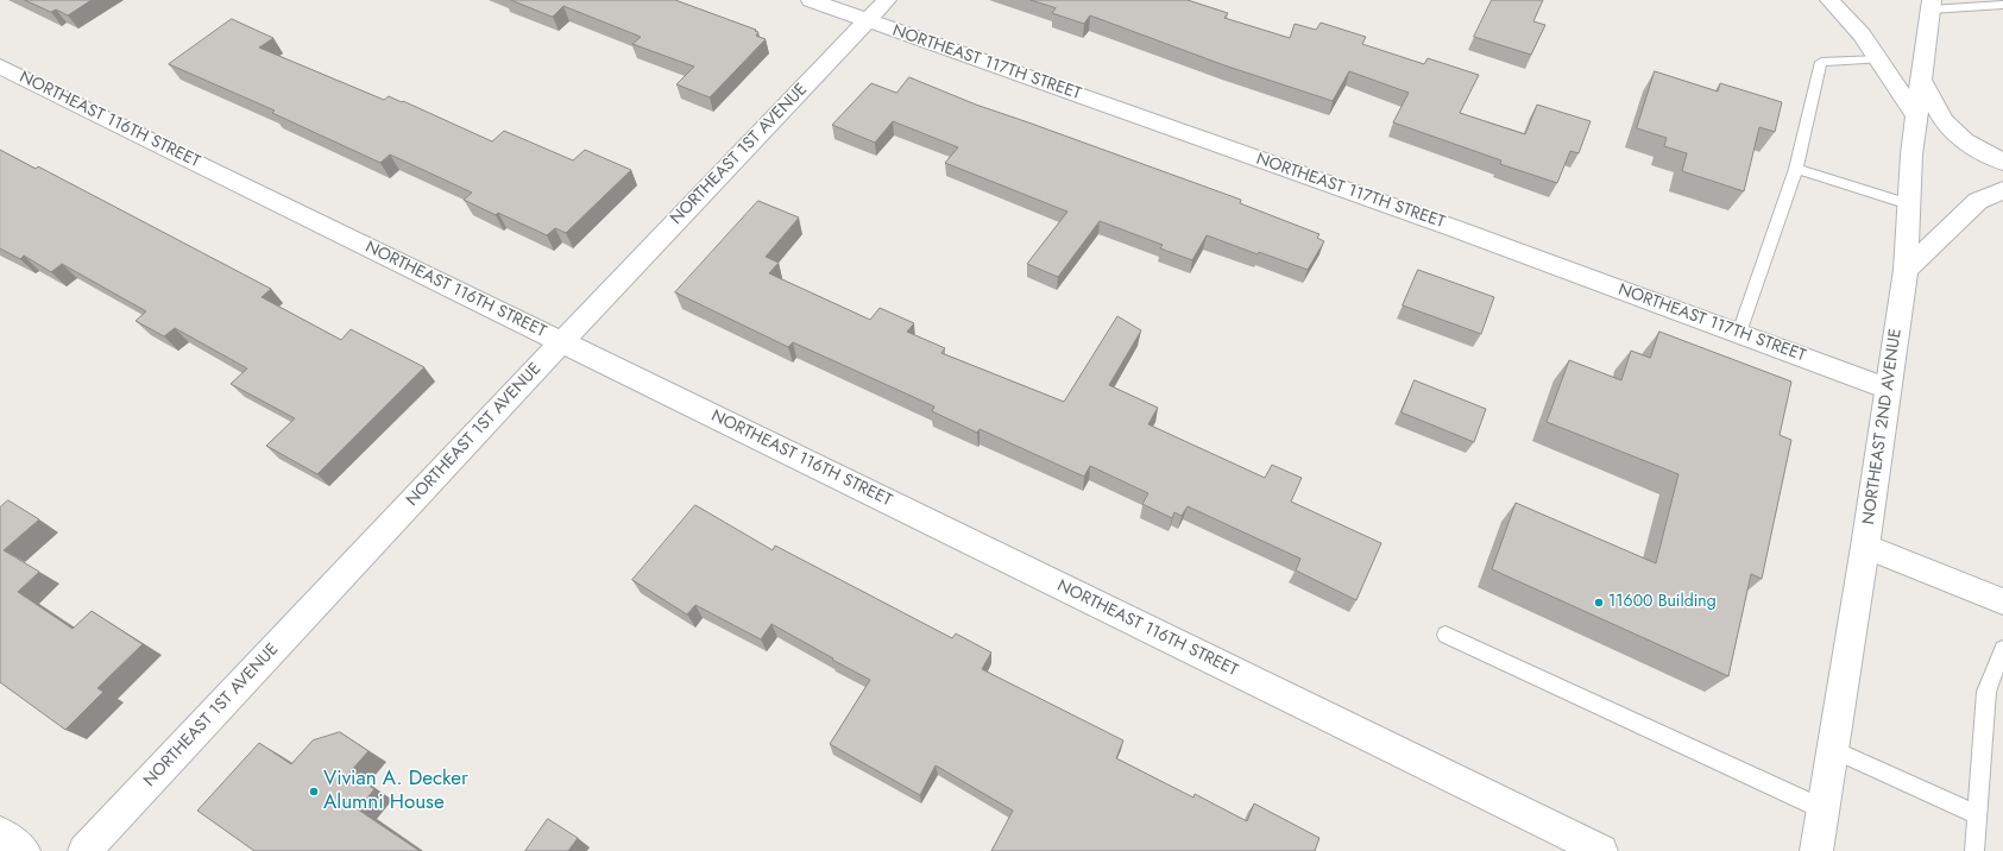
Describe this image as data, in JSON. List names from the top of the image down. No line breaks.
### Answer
{"streets":{"street":["NORTHEAST 117TH STREET","NORTHEAST 116TH STREET","NORTHEAST 1ST AVENUE","NORTHEAST 2ND AVENUE"]},"crossings":[["NORTHEAST 117TH STREET","NORTHEAST 1ST AVENUE"],["NORTHEAST 117TH STREET","NORTHEAST 2ND AVENUE"],["NORTHEAST 116TH STREET","NORTHEAST 1ST AVENUE"]],"places":["11600 Building","Vivian A. Decker Alumni House"]}
